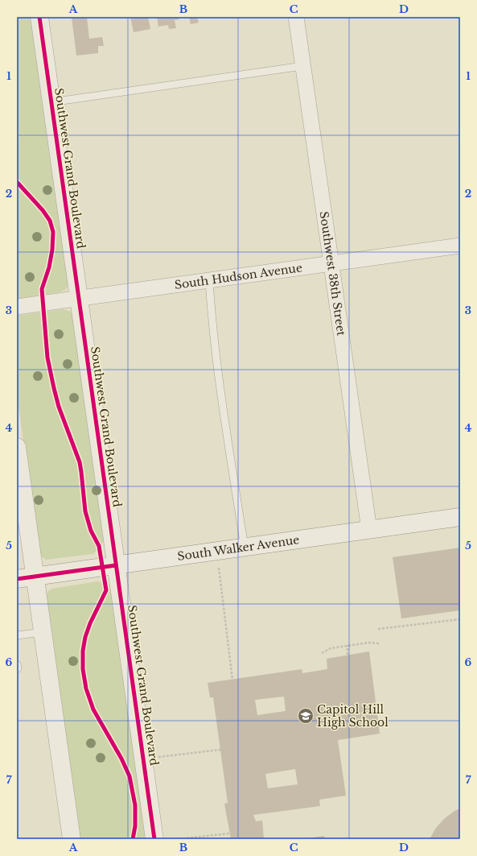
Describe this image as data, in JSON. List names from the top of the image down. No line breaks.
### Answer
{"streets":{"street":["Southwest Grand Boulevard","Southwest 38th Street","South Hudson Avenue","South Walker Avenue"]},"crossings":[["Southwest Grand Boulevard","South Hudson Avenue"],["Southwest Grand Boulevard","South Walker Avenue"],["Southwest 38th Street","South Hudson Avenue"],["Southwest 38th Street","South Walker Avenue"]],"places":{"school or university":["Capitol Hill High School"]},"grid":{"columns":["A","B","C","D"],"rows":["1","2","3","4","5","6","7"]}}
